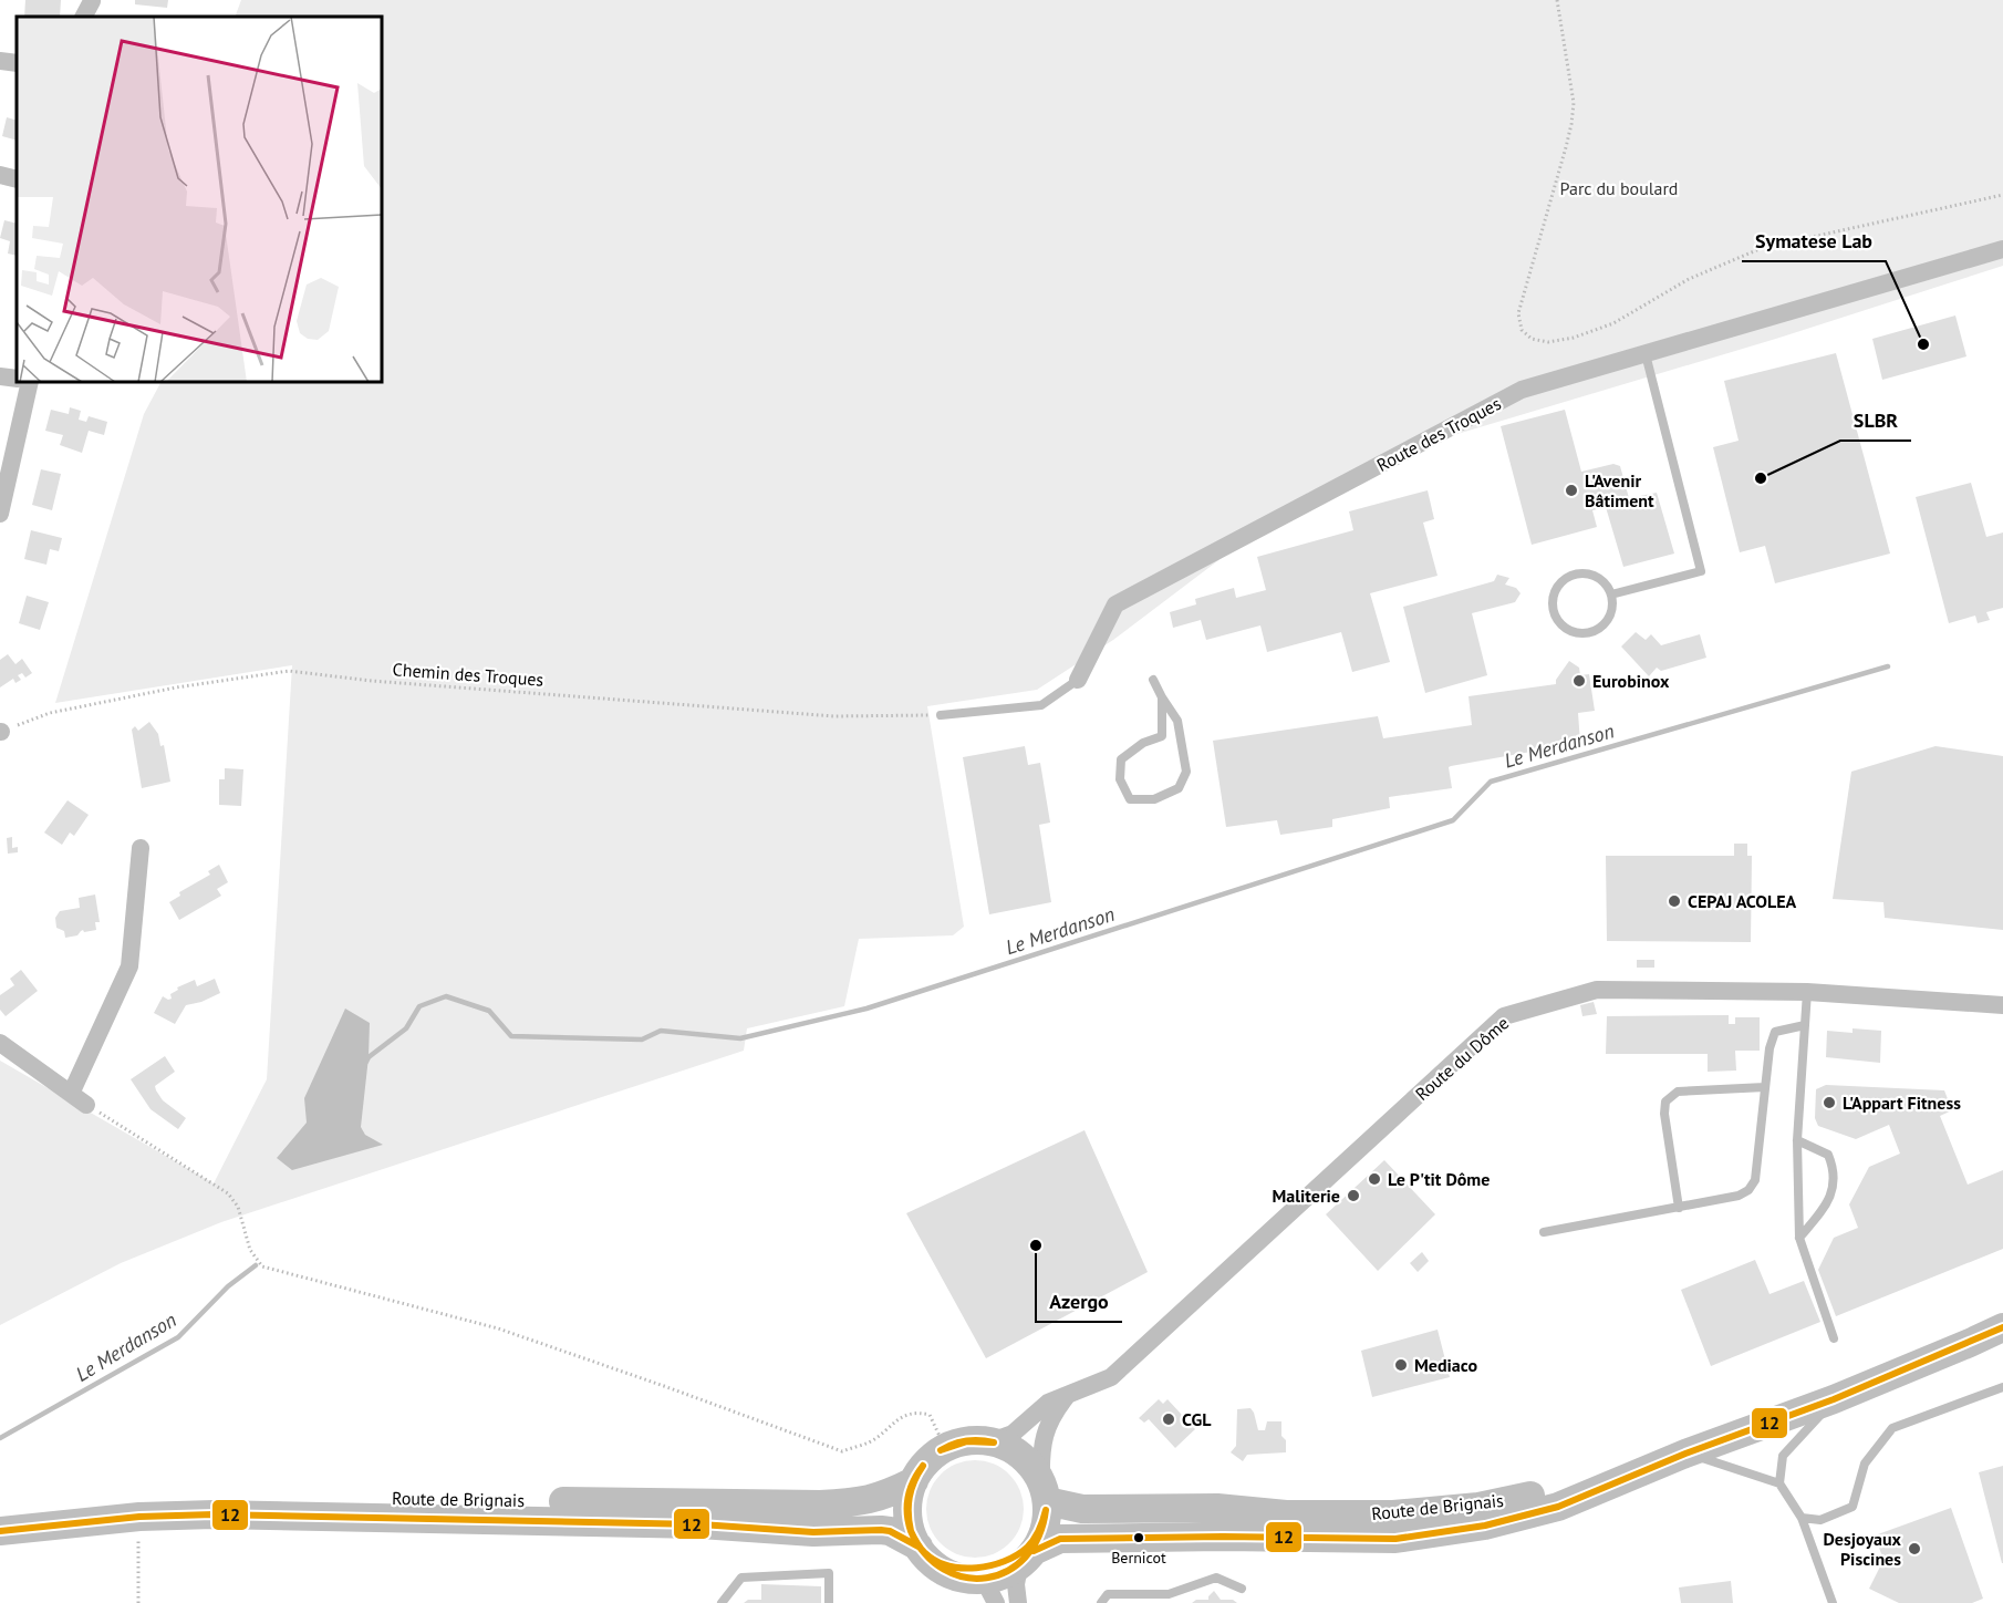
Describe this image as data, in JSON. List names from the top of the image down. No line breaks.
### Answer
{"streets":{"main road":["Route de Brignais"],"street":["Route des Troques","Route du Dôme"],"path":["Chemin des Troques"]},"crossings":[["Route des Troques","Chemin des Troques"],["Route du Dôme","Route de Brignais"]],"water":["Le Merdanson"],"parks":["Parc du boulard"],"places":["Symatese Lab","SLBR","L'Avenir Bâtiment","Eurobinox","CEPAJ ACOLEA","L'Appart Fitness","Le P'tit Dôme","Maliterie","Azergo","Mediaco","CGL","Bernicot","Desjoyaux Piscines"],"lines":["transit line 12"]}
